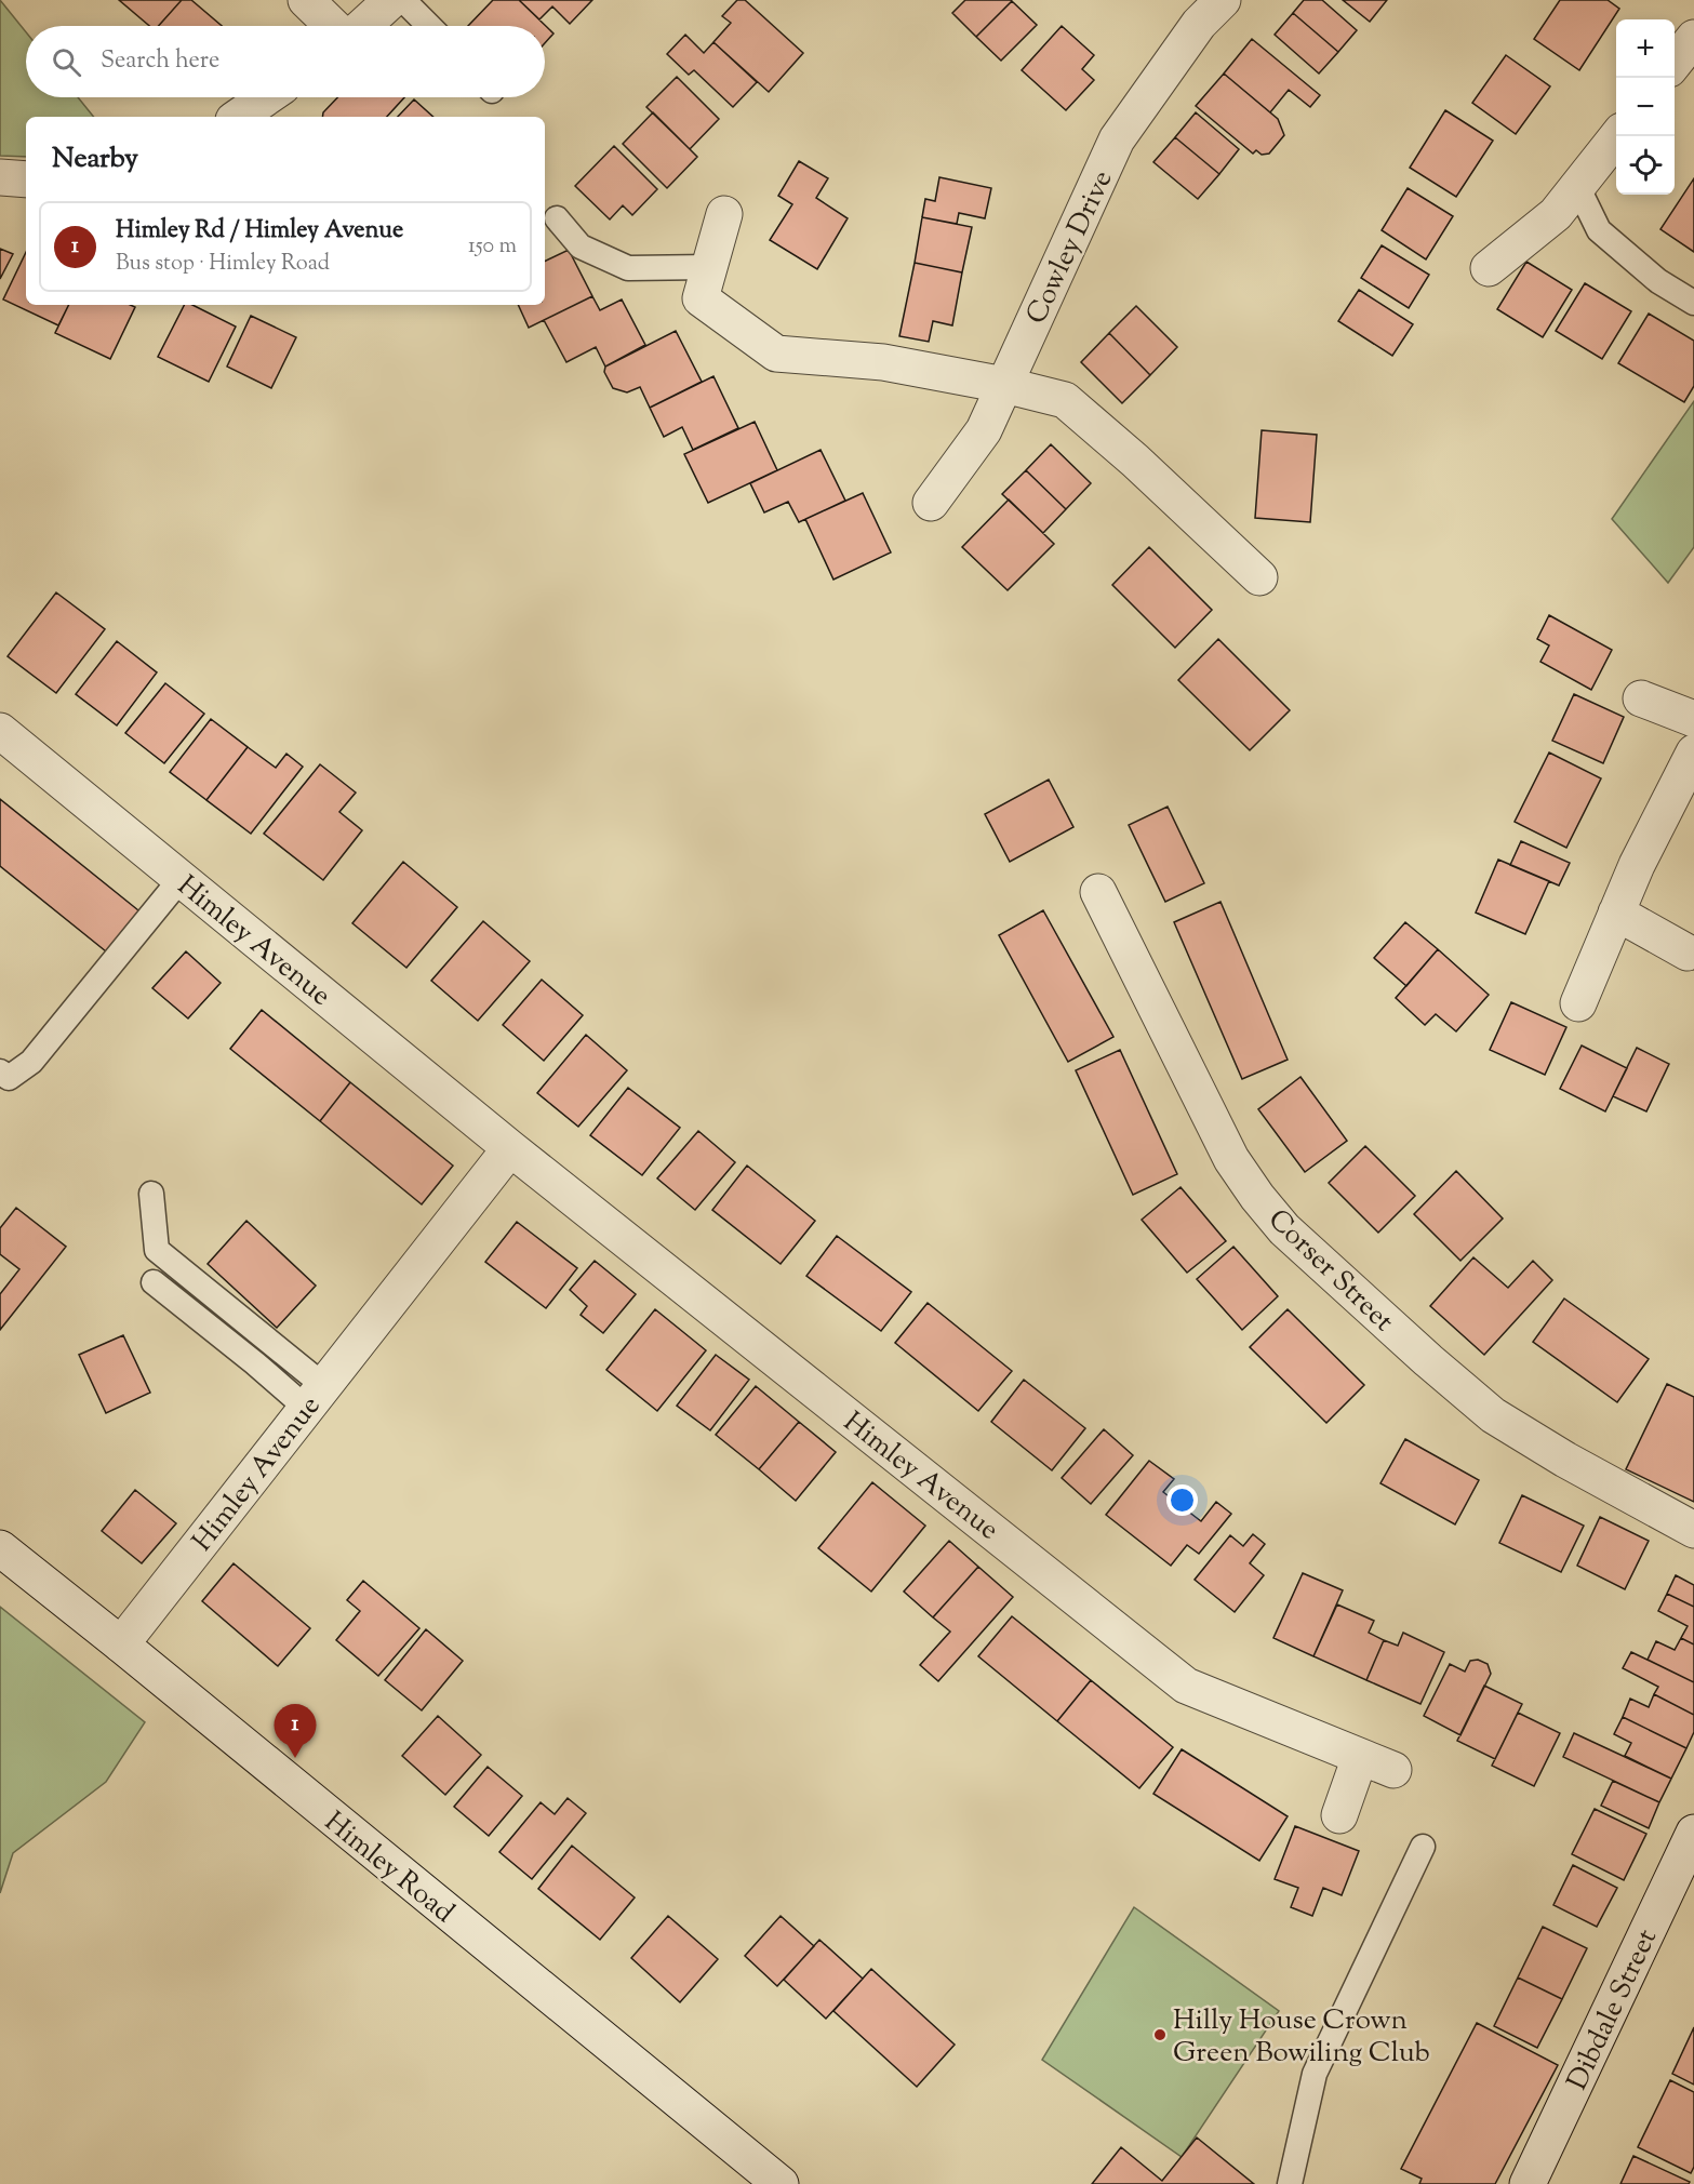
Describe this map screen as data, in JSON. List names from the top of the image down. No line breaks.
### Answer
{"streets":{"street":["Cowley Drive","Himley Avenue","Corser Street","Himley Road","Dibdale Street"]},"crossings":[["Himley Avenue","Himley Road"]],"places":["Hilly House Crown Green Bowiling Club"],"page":{"map_buttons":["+","−"],"search":"Search here","heading":"Nearby","list":[{"mark":"1","name":"Himley Rd / Himley Avenue","note":"Bus stop · Himley Road","value":"150 m"}],"pins":"1"}}
